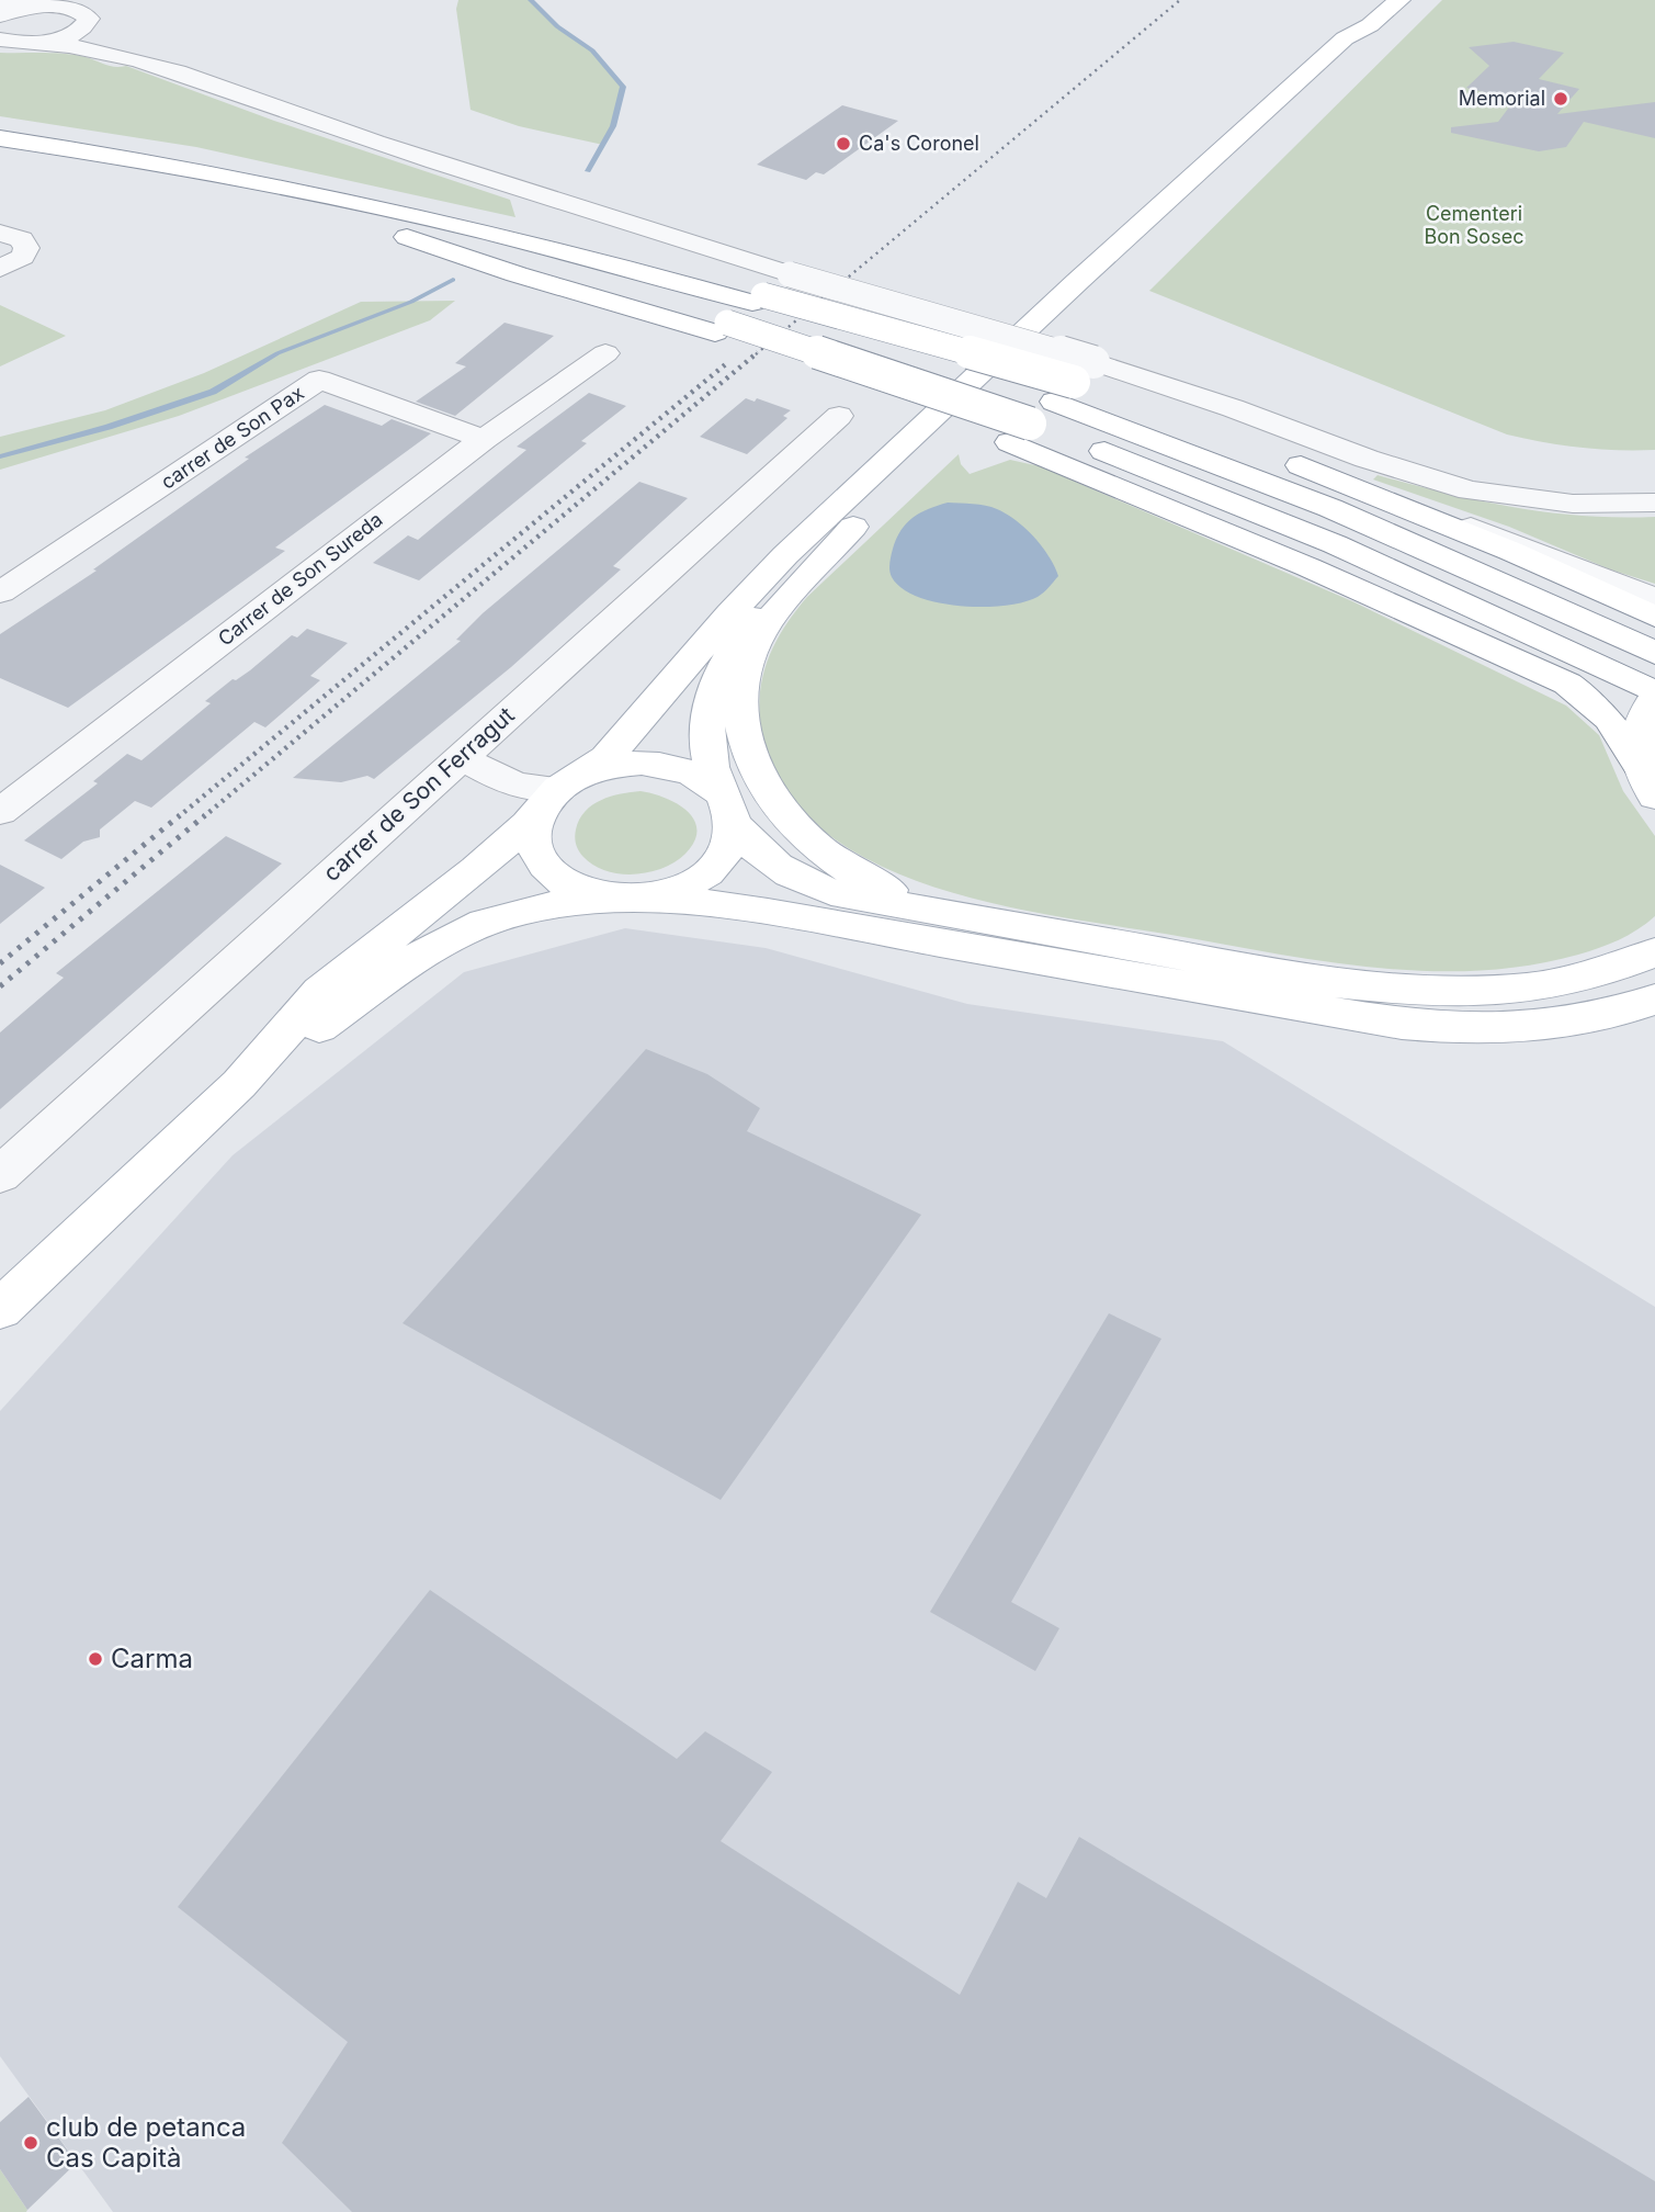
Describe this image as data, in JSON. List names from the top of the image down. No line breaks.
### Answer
{"streets":{"street":["carrer de Son Pax","Carrer de Son Sureda","carrer de Son Ferragut"]},"crossings":[["carrer de Son Pax","Carrer de Son Sureda"]],"parks":["Cementeri Bon Sosec"],"places":["Memorial","Ca's Coronel","Carma","club de petanca Cas Capità"]}
